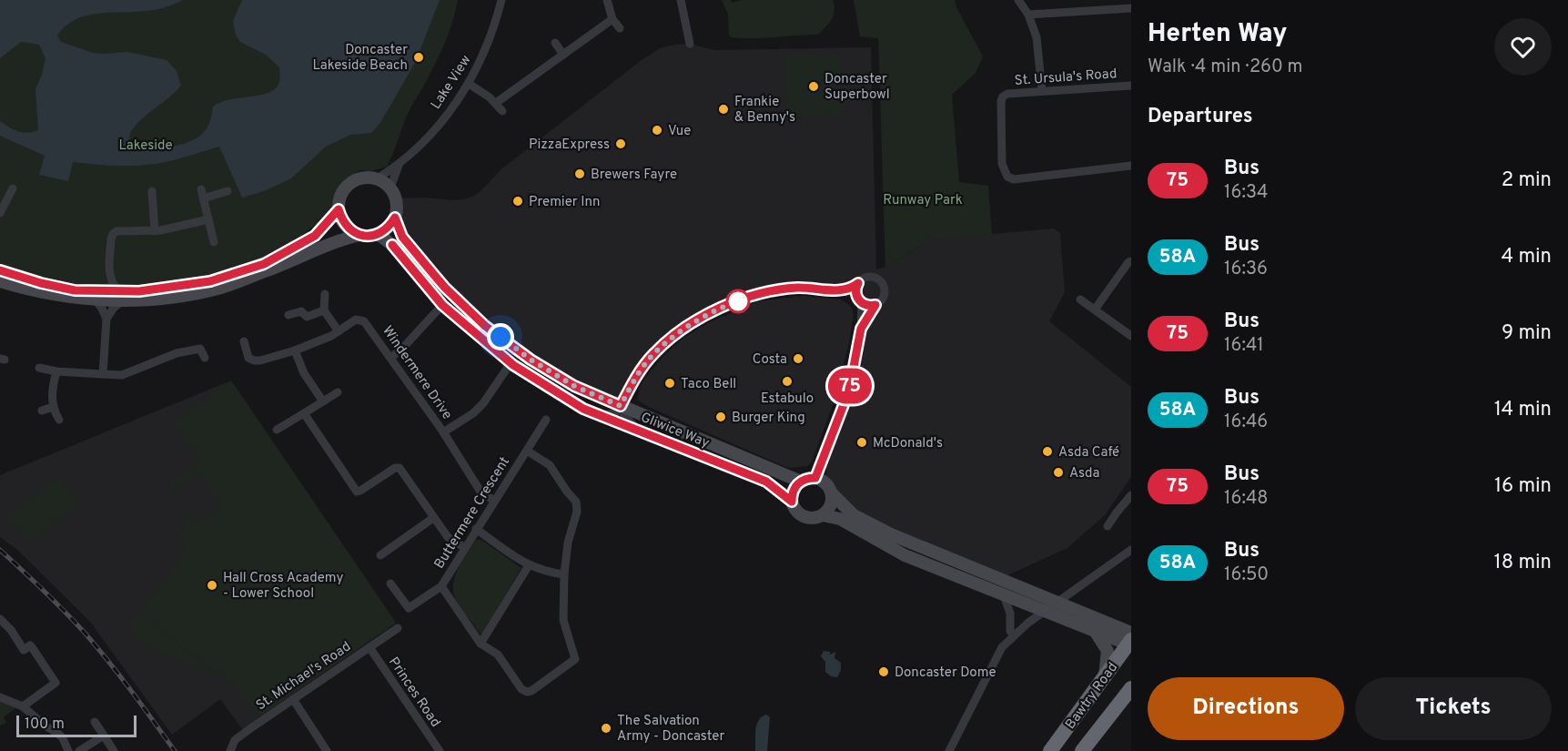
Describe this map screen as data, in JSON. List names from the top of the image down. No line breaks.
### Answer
{"streets":{"highway":["Bawtry Road"],"street":["St. Ursula's Road","Lake View","Windermere Drive","Gliwice Way","Buttermere Crescent","St. Michael's Road","Princes Road"]},"crossings":[["Lake View","Gliwice Way"],["Windermere Drive","Buttermere Crescent"],["St. Michael's Road","Princes Road"]],"parks":["Lakeside","Runway Park"],"places":["Doncaster Lakeside Beach","Doncaster Superbowl","Frankie & Benny's","Vue","PizzaExpress","Brewers Fayre","Premier Inn","Costa","Estabulo","Taco Bell","Burger King","McDonald's","Asda Café","Asda","Hall Cross Academy - Lower School","Doncaster Dome","The Salvation Army - Doncaster"],"lines":["bus line 75"],"scale_bar":"100 m","page":{"on_map":"75","heading":[["Herten Way","Walk · 4 min · 260 m"],"Departures"],"list":[{"mark":"75","name":"Bus","note":"16:34","value":"2 min"},{"mark":"58A","name":"Bus","note":"16:36","value":"4 min"},{"mark":"75","name":"Bus","note":"16:41","value":"9 min"},{"mark":"58A","name":"Bus","note":"16:46","value":"14 min"},{"mark":"75","name":"Bus","note":"16:48","value":"16 min"},{"mark":"58A","name":"Bus","note":"16:50","value":"18 min"}],"buttons":["Directions","Tickets"],"scale":"100 m"}}
